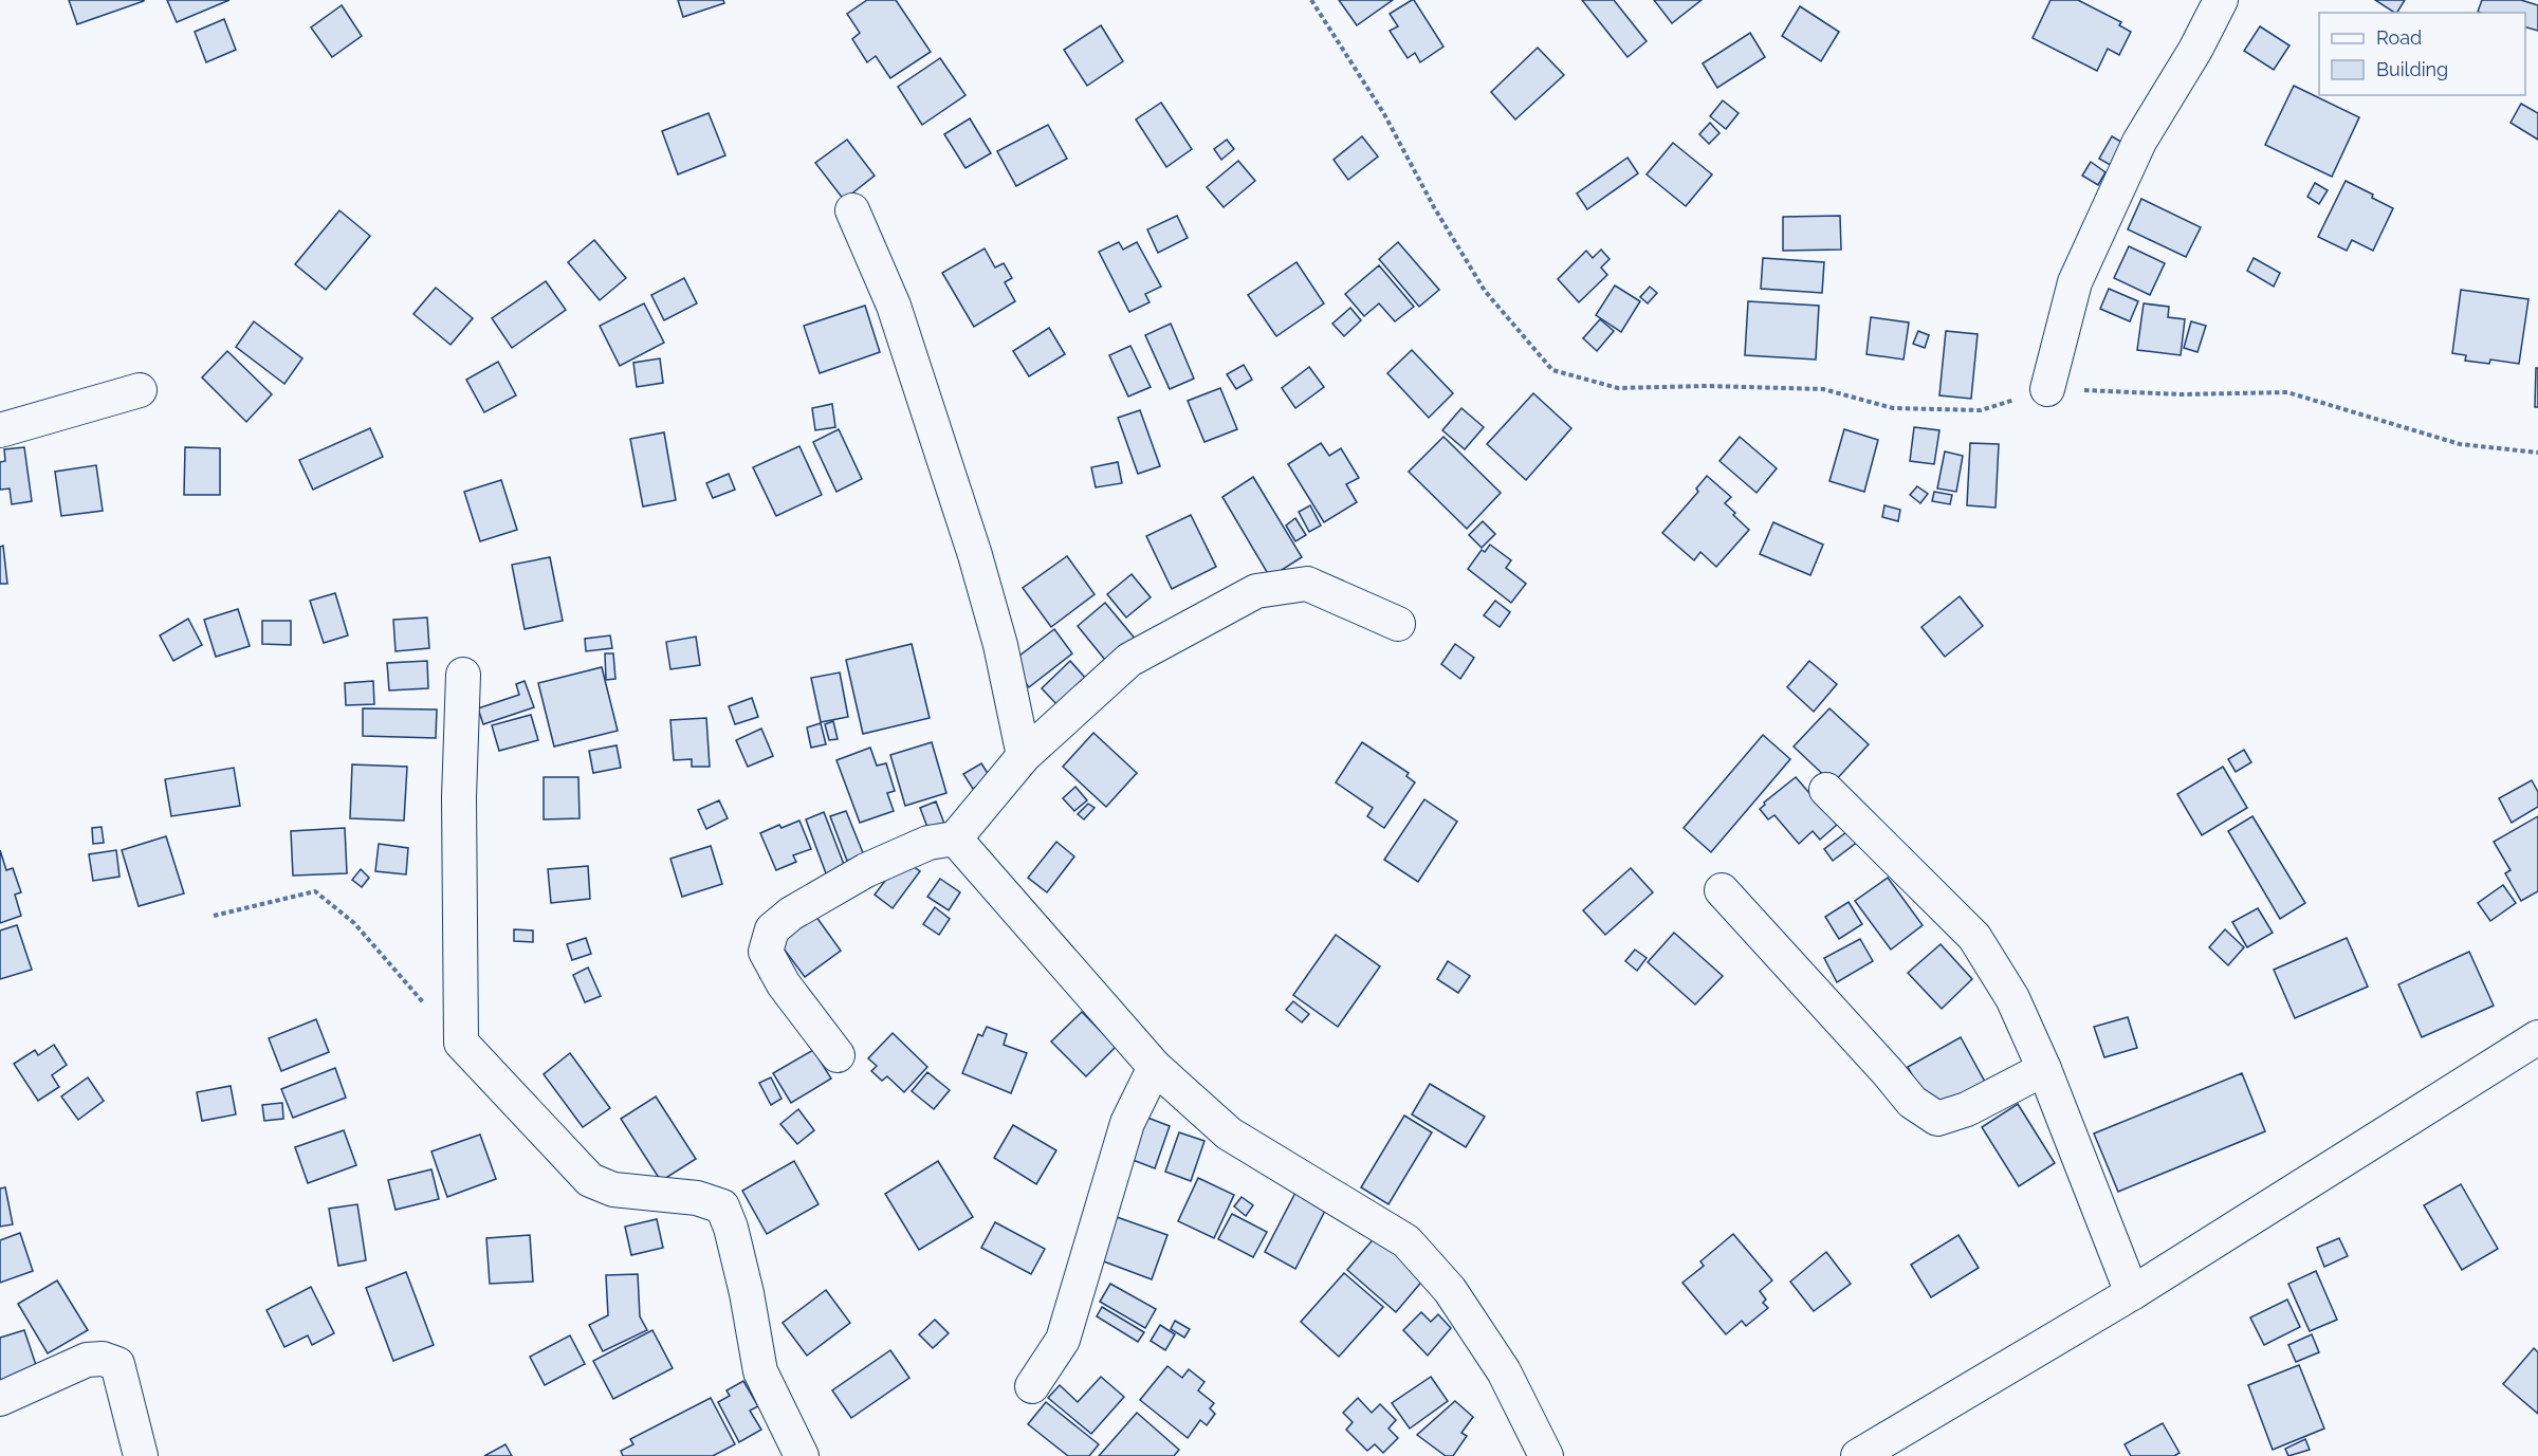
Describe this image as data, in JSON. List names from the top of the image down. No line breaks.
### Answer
{"legend":["Road","Building"]}
